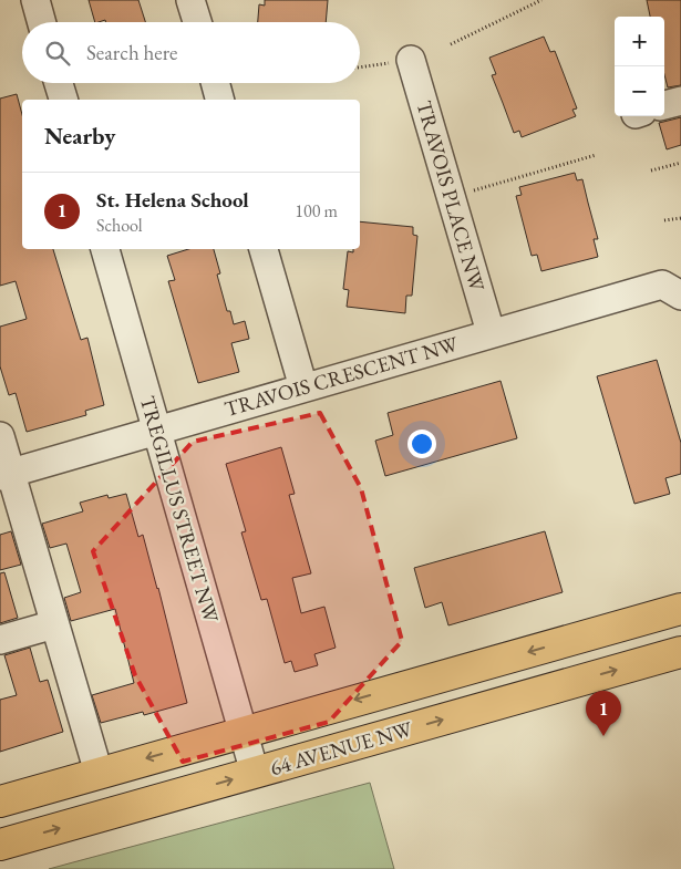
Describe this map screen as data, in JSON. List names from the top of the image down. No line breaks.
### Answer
{"streets":{"main road":["64 AVENUE NW"],"street":["TRAVOIS PLACE NW","TRAVOIS CRESCENT NW","TREGILLUS STREET NW"]},"crossings":[["TRAVOIS PLACE NW","TRAVOIS CRESCENT NW"],["TRAVOIS CRESCENT NW","TREGILLUS STREET NW"],["TREGILLUS STREET NW","64 AVENUE NW"]],"page":{"map_buttons":["+","−"],"search":"Search here","heading":"Nearby","list":[{"mark":"1","name":"St. Helena School","note":"School","value":"100 m"}],"pins":"1"}}
